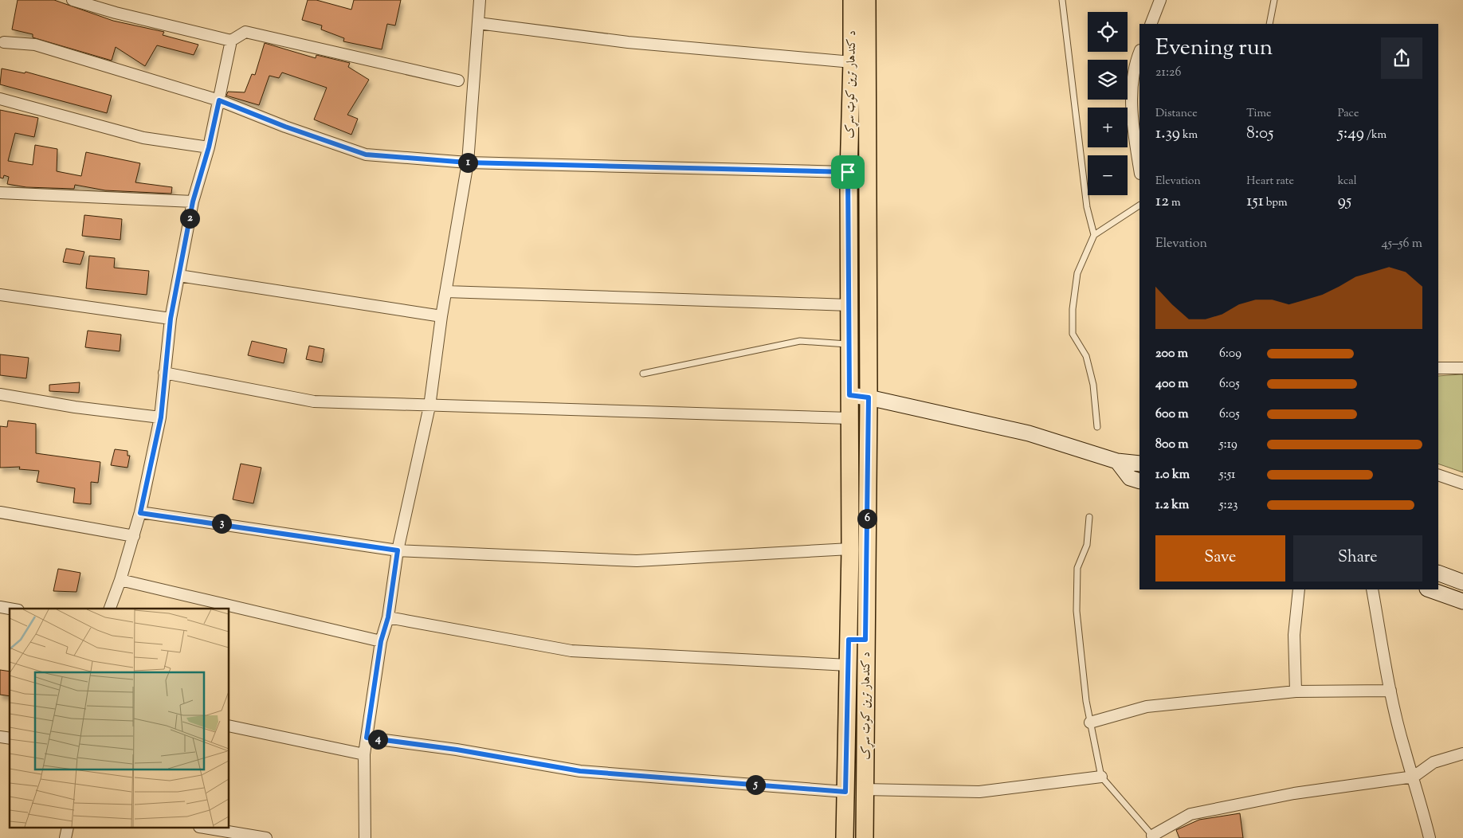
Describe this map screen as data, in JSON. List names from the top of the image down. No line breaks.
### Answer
{"streets":{"main road":["د کندهار ترين کوټ سړک"]},"page":{"map_buttons":["+","−"],"heading":["Evening run","21:26"],"stats":[["Distance","1.39 km"],["Time","8:05"],["Pace","5:49 /km"],["Elevation","12 m"],["Heart rate","151 bpm"],["kcal","95"]],"pins":["1","2","6","3","4","5"],"chart":["Elevation","45–56 m"],"list":[{"name":"200 m","note":"6:09"},{"name":"400 m","note":"6:05"},{"name":"600 m","note":"6:05"},{"name":"800 m","note":"5:19"},{"name":"1.0 km","note":"5:51"},{"name":"1.2 km","note":"5:23"}],"buttons":["Save","Share"]}}
